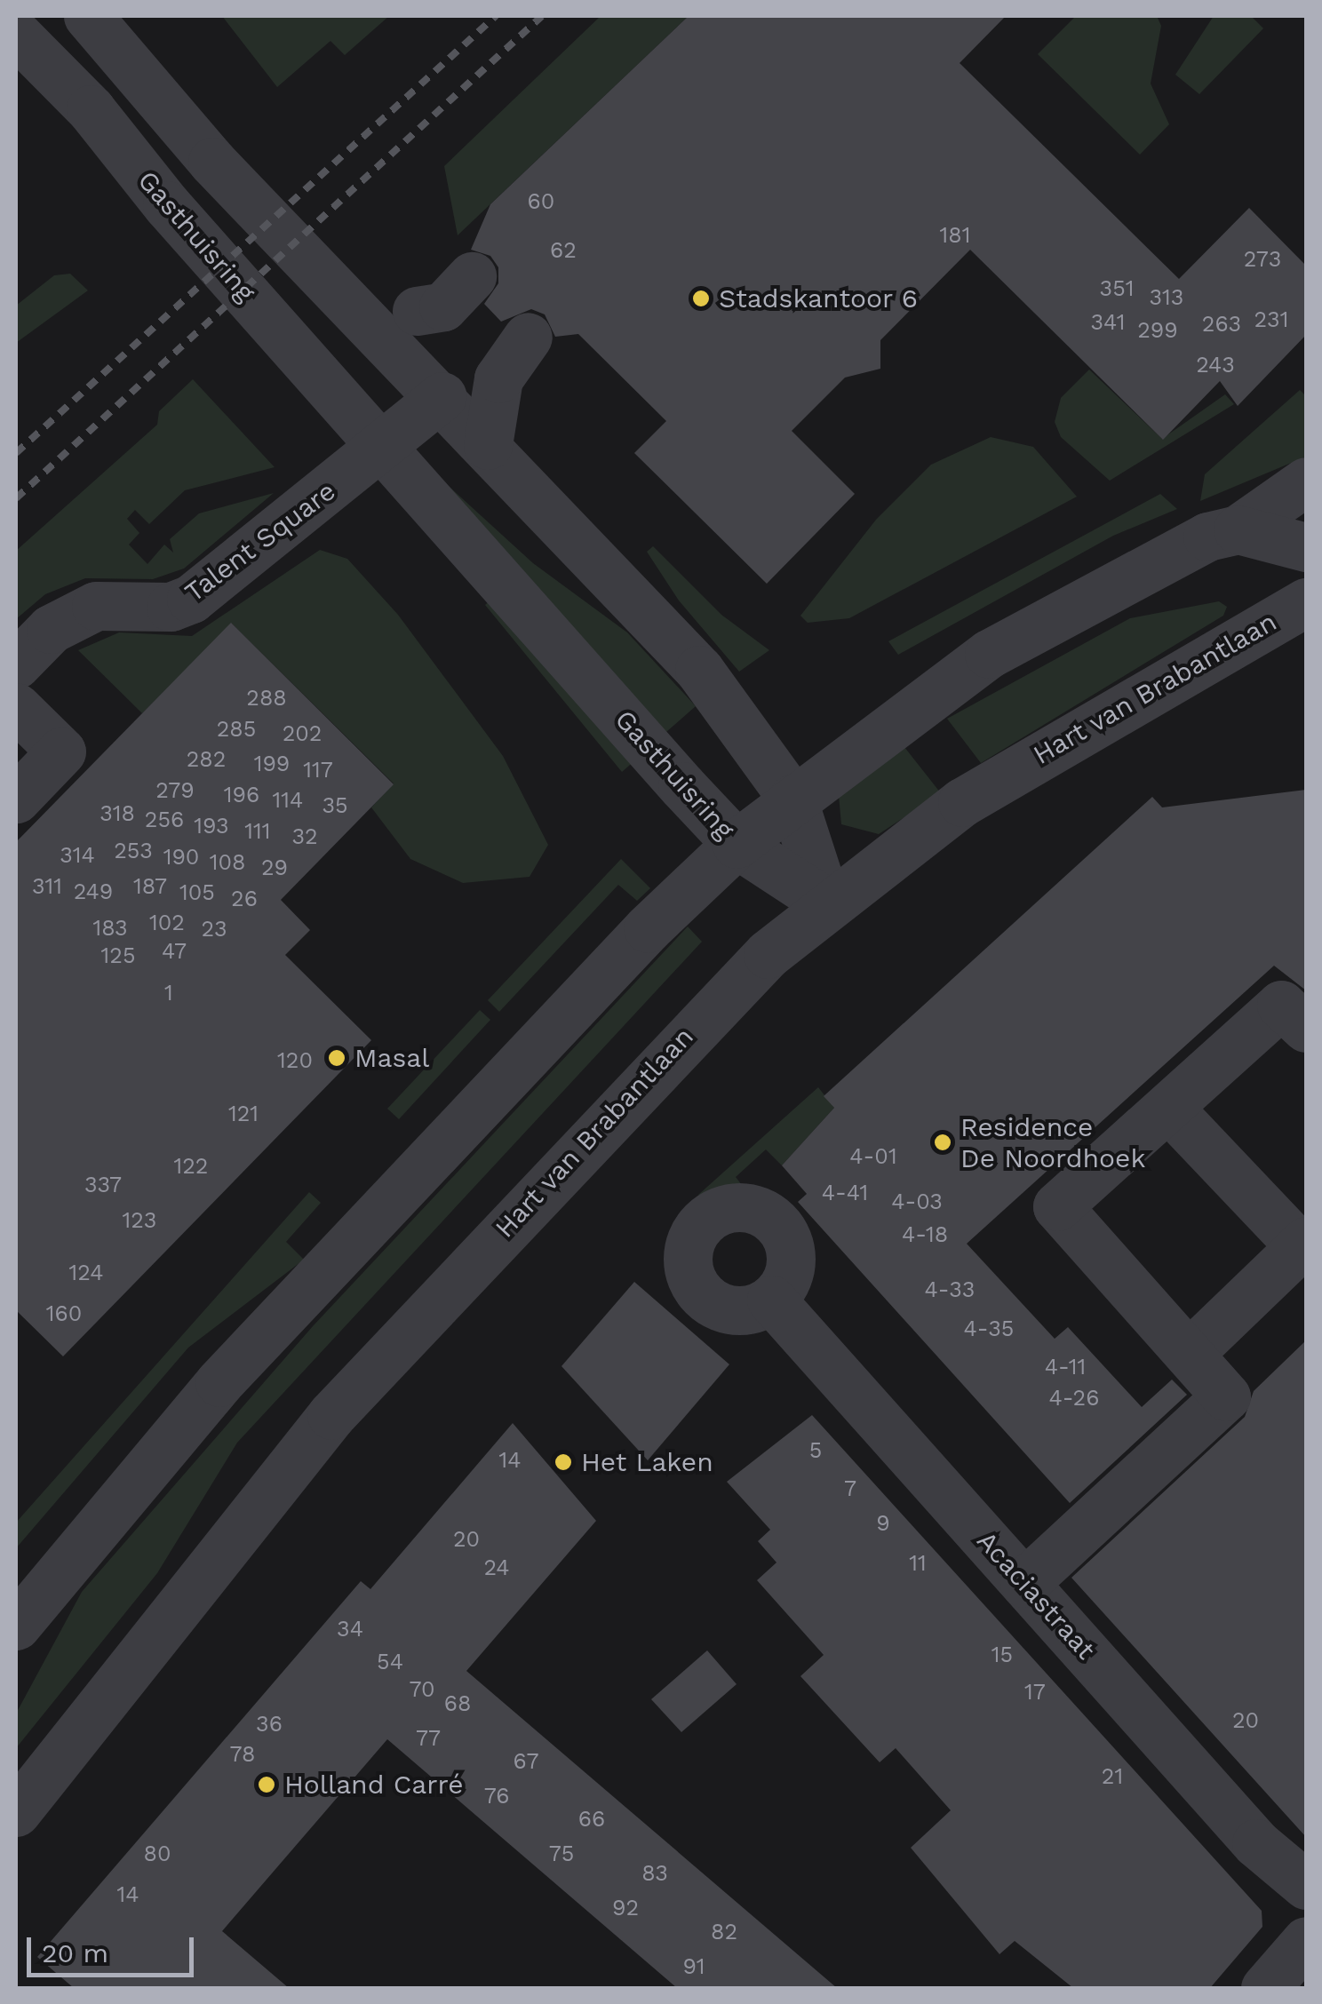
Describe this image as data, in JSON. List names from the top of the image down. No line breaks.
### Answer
{"streets":{"street":["Gasthuisring","Talent Square","Hart van Brabantlaan","Acaciastraat"]},"crossings":[["Gasthuisring","Talent Square"],["Gasthuisring","Hart van Brabantlaan"]],"places":["Stadskantoor 6","Masal","Residence De Noordhoek","Het Laken","Holland Carré"],"house_numbers":["60","181","62","273","351","313","231","341","263","299","243","288","285","202","282","199","117","279","196","114","35","318","256","193","111","32","253","314","190","108","29","311","187","249","105","26","102","183","23","47","125","1","120","121","4-01","122","337","4-41","4-03","123","4-18","124","4-33","160","4-35","4-11","4-26","5","14","7","9","20","11","24","34","15","54","70","17","68","20","36","77","78","67","21","76","66","80","75","83","14","92","82","91"],"scale_bar":"20 m"}
